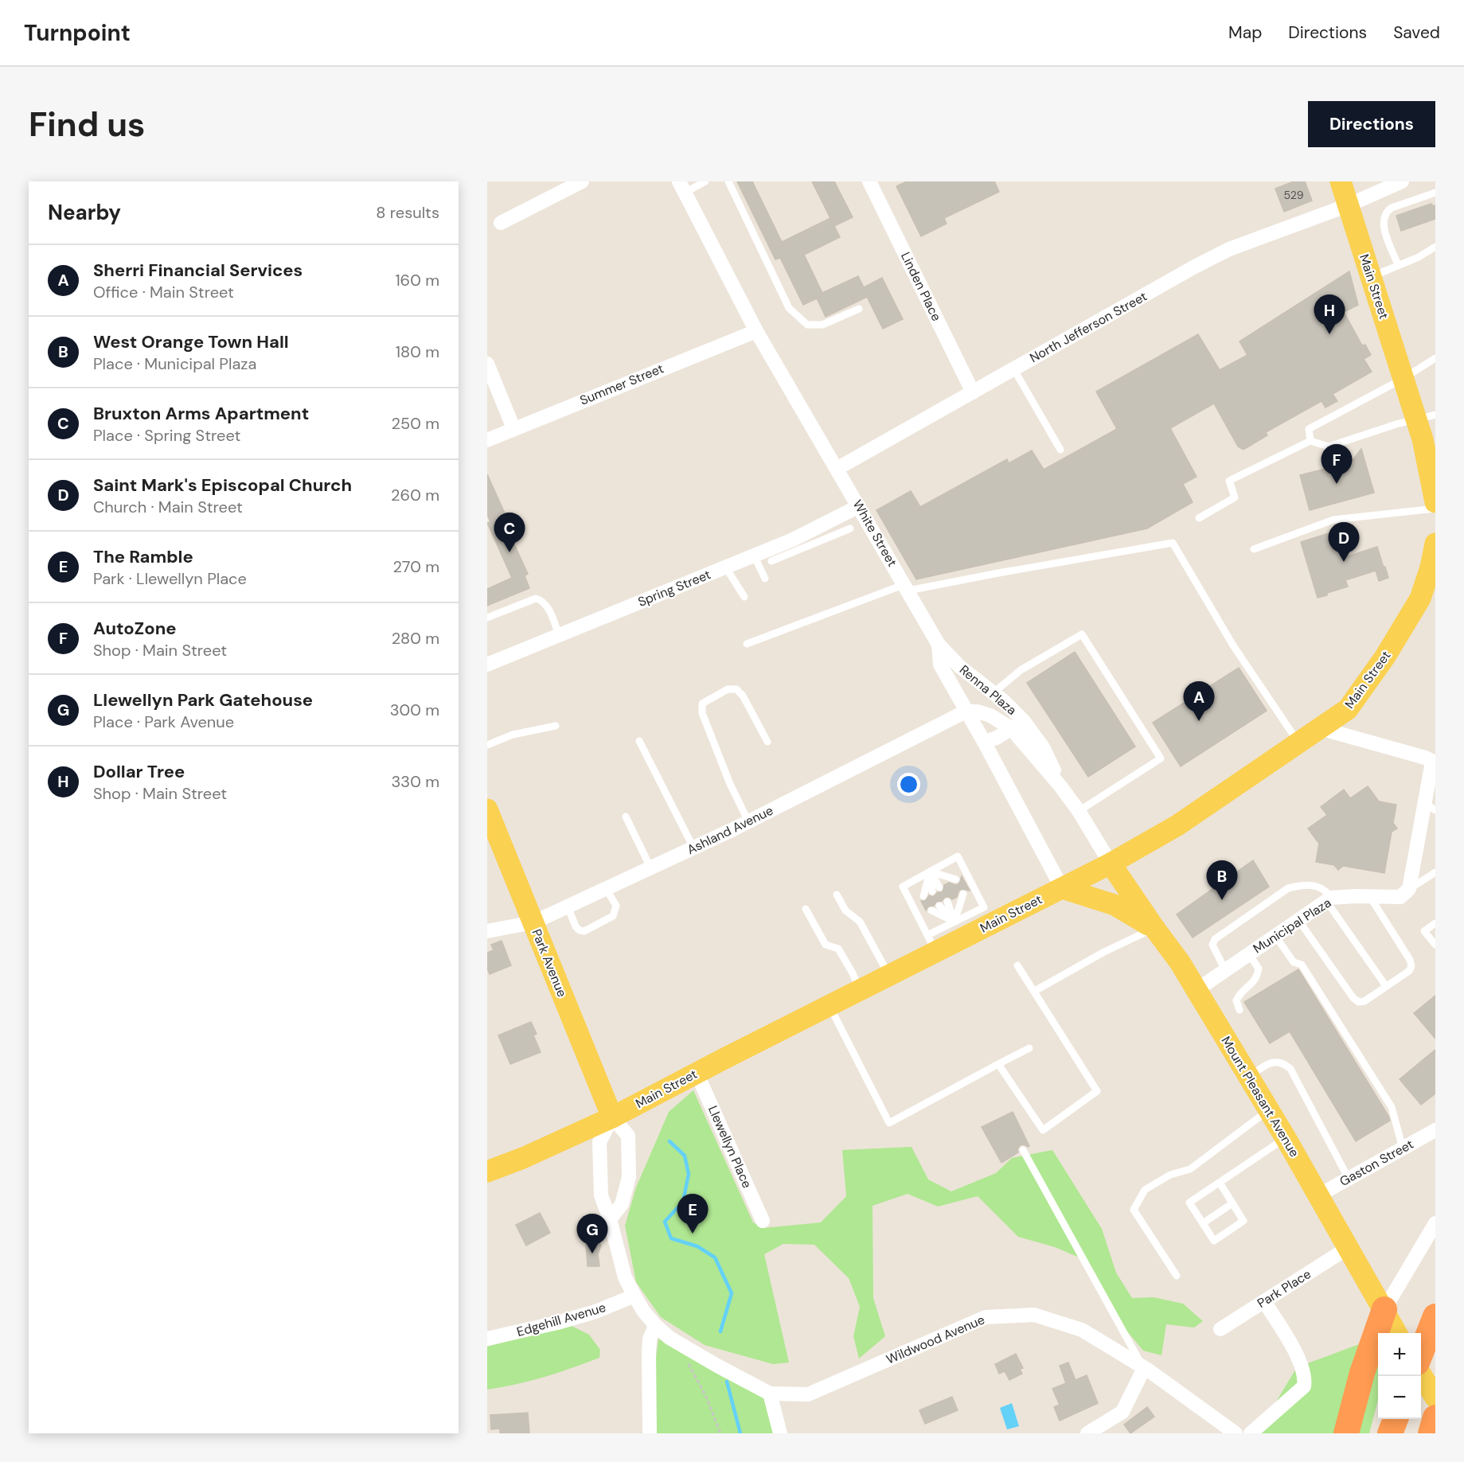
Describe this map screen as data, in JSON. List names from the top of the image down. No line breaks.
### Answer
{"streets":{"main road":["Main Street","Park Avenue","Mount Pleasant Avenue"],"street":["Linden Place","North Jefferson Street","Summer Street","White Street","Spring Street","Renna Plaza","Ashland Avenue","Municipal Plaza","Llewellyn Place","Gaston Street","Park Place","Edgehill Avenue","Wildwood Avenue"]},"crossings":[["Linden Place","North Jefferson Street"],["Main Street","North Jefferson Street"],["Main Street","White Street"],["Main Street","Renna Plaza"],["Main Street","Park Avenue"],["Main Street","Mount Pleasant Avenue"],["Main Street","Llewellyn Place"],["North Jefferson Street","White Street"],["Summer Street","White Street"],["White Street","Spring Street"],["White Street","Renna Plaza"],["White Street","Ashland Avenue"],["Renna Plaza","Ashland Avenue"],["Renna Plaza","Mount Pleasant Avenue"],["Ashland Avenue","Park Avenue"],["Municipal Plaza","Mount Pleasant Avenue"],["Mount Pleasant Avenue","Gaston Street"],["Mount Pleasant Avenue","Park Place"]],"house_numbers":["529"],"page":{"header":"Turnpoint","nav":["Map","Directions","Saved"],"buttons":"Directions","title":"Find us","heading":["Nearby","8 results"],"list":[{"mark":"A","name":"Sherri Financial Services","note":"Office · Main Street","value":"160 m"},{"mark":"B","name":"West Orange Town Hall","note":"Place · Municipal Plaza","value":"180 m"},{"mark":"C","name":"Bruxton Arms Apartment","note":"Place · Spring Street","value":"250 m"},{"mark":"D","name":"Saint Mark's Episcopal Church","note":"Church · Main Street","value":"260 m"},{"mark":"E","name":"The Ramble","note":"Park · Llewellyn Place","value":"270 m"},{"mark":"F","name":"AutoZone","note":"Shop · Main Street","value":"280 m"},{"mark":"G","name":"Llewellyn Park Gatehouse","note":"Place · Park Avenue","value":"300 m"},{"mark":"H","name":"Dollar Tree","note":"Shop · Main Street","value":"330 m"}],"pins":["H","F","C","D","A","B","E","G"],"map_buttons":["+","−"]}}
